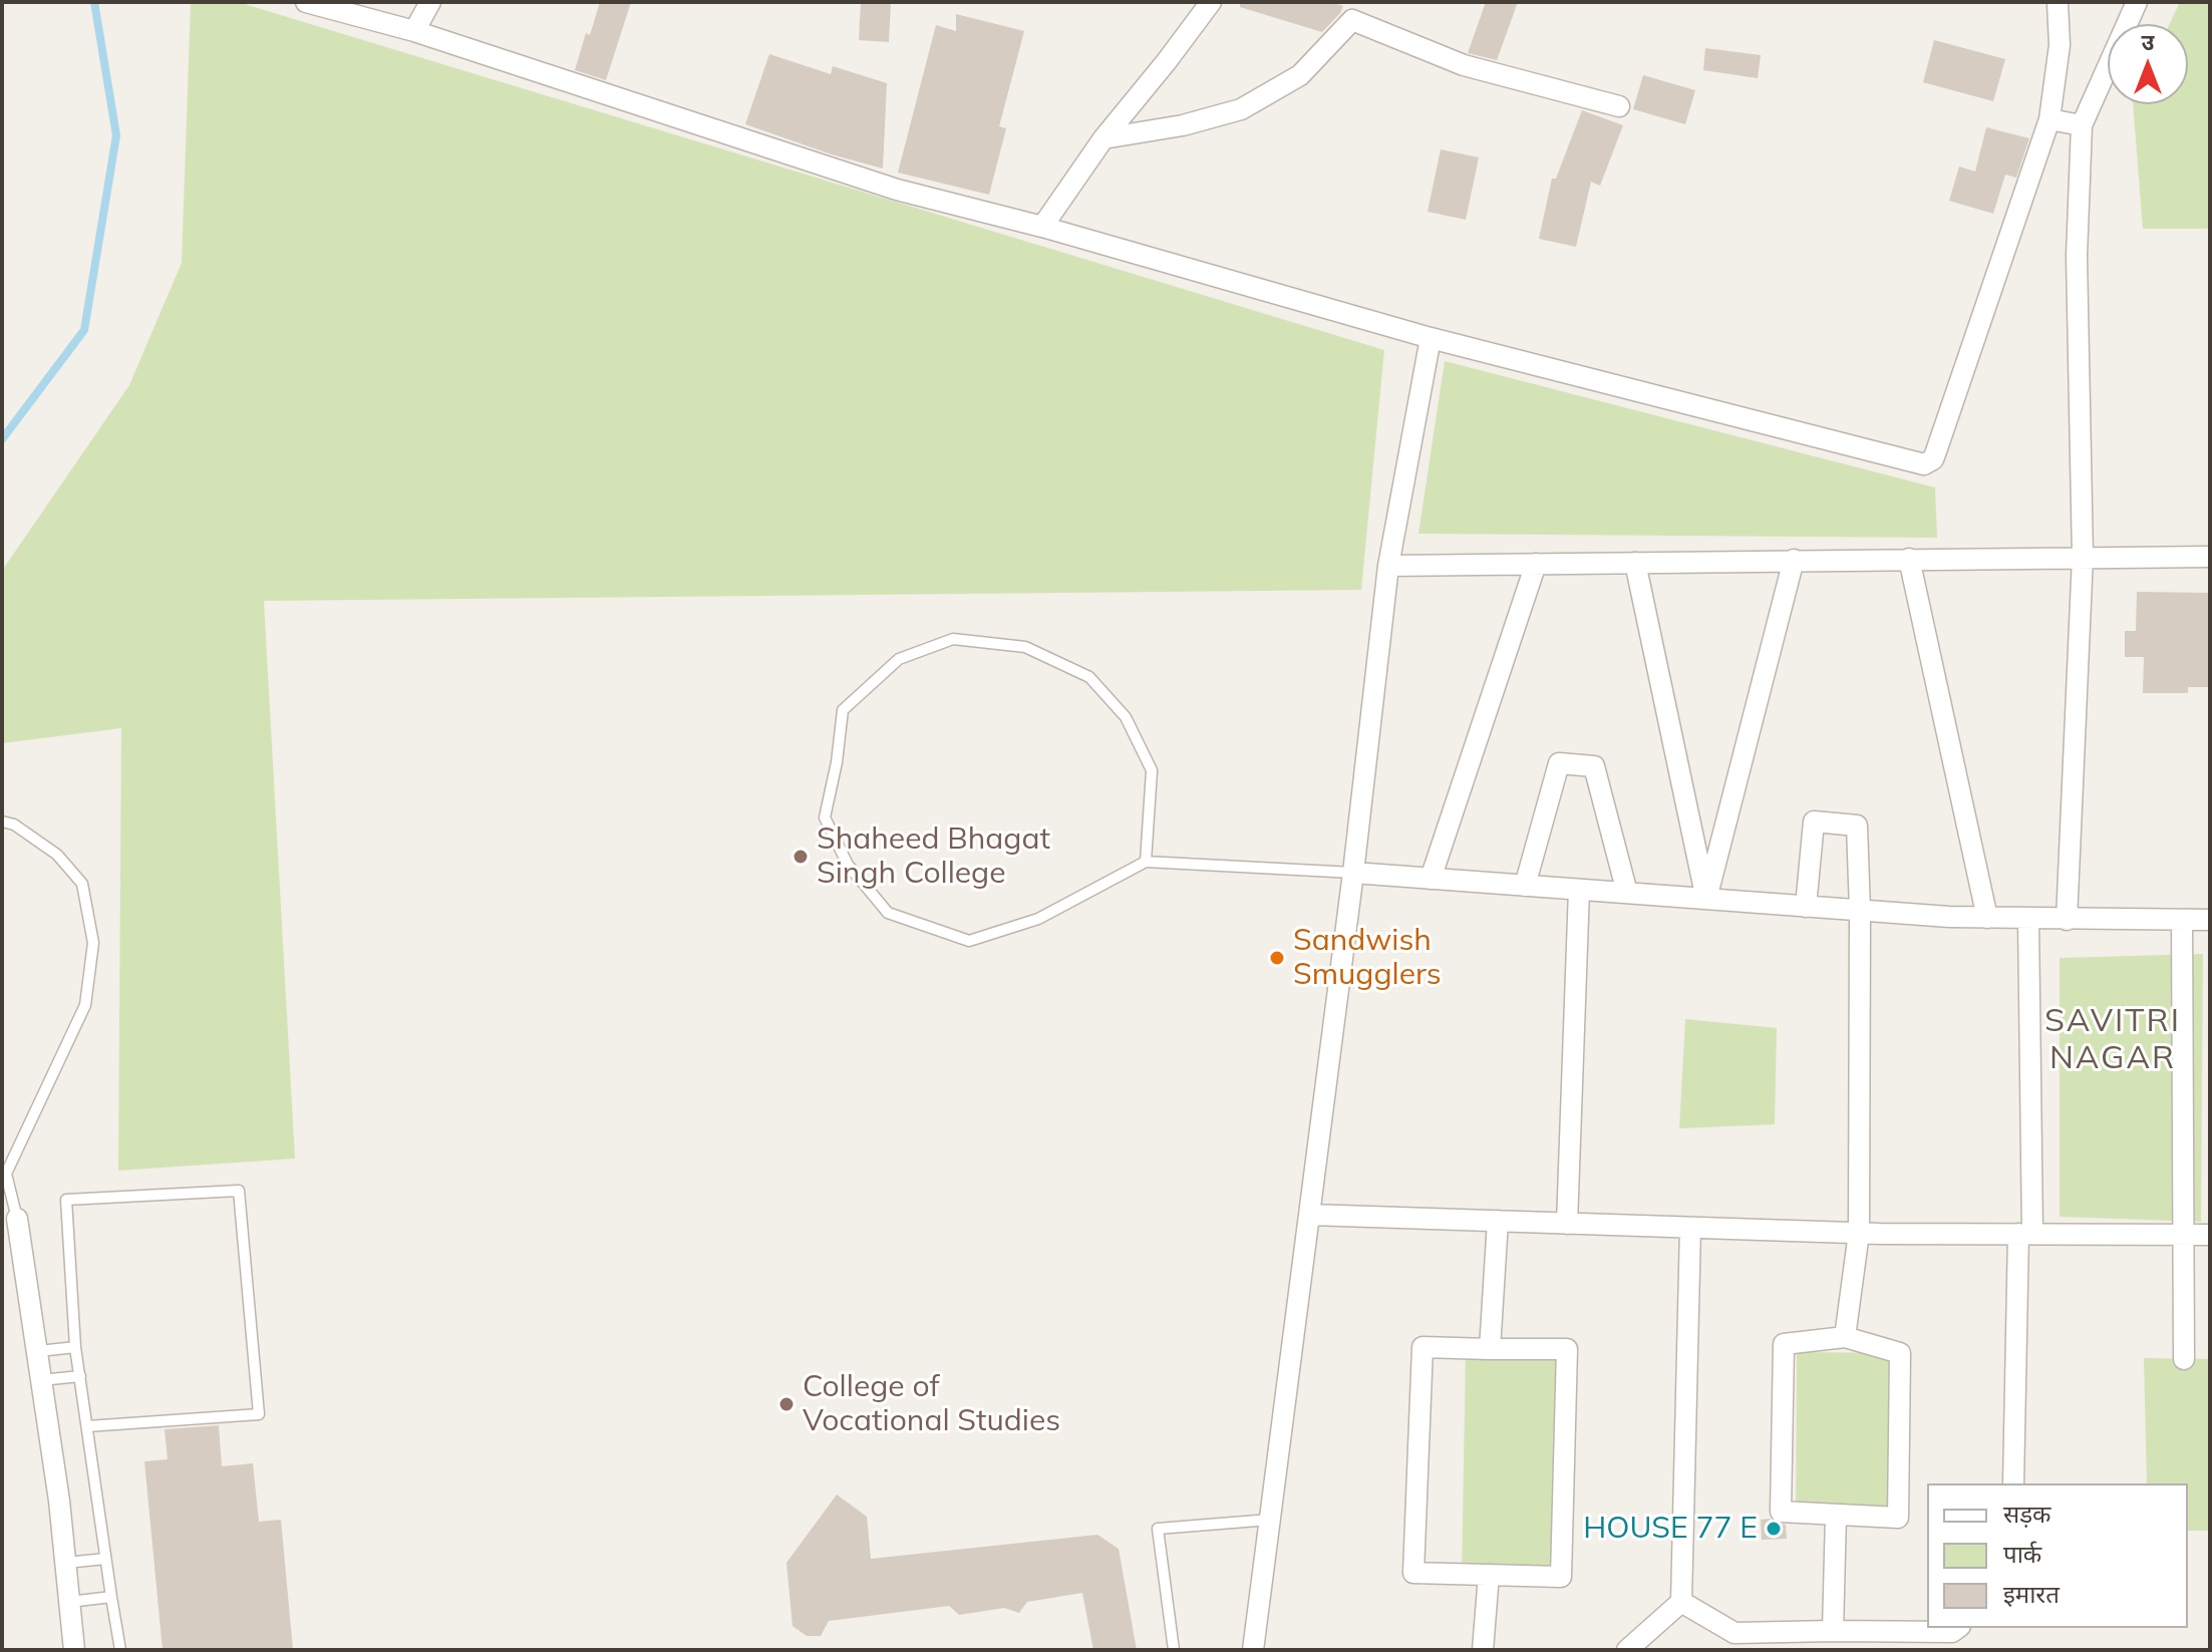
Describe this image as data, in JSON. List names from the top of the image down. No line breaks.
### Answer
{"districts":["SAVITRI NAGAR"],"places":["Shaheed Bhagat Singh College","Sandwish Smugglers","College of Vocational Studies","HOUSE 77 E"],"legend":["सड़क","पार्क","इमारत"],"north":"top"}
